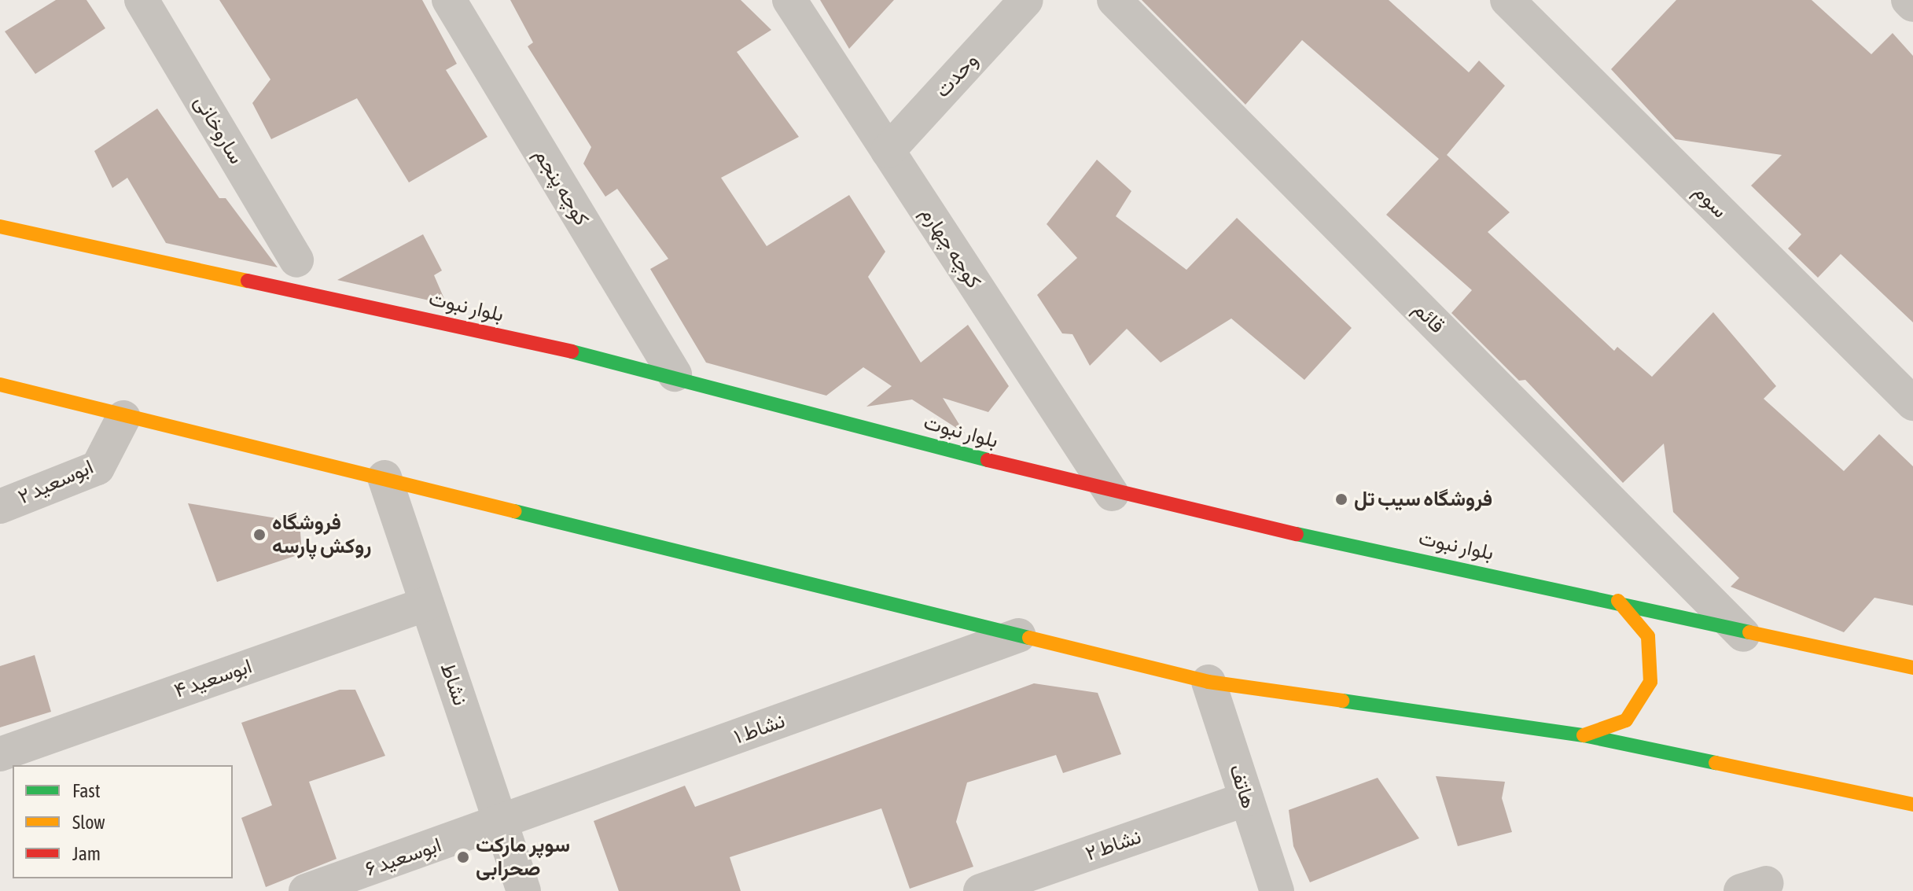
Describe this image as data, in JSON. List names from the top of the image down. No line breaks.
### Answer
{"streets":{"main road":["بلوار نبوت"],"street":["وحدت","ساروخانی","کوچه پنجم","سوم","کوچه چهارم","قائم","ابوسعید ۲","ابوسعید ۴","نشاط","نشاط ۱","هاتف","نشاط ۲","ابوسعید ۶"]},"crossings":[["وحدت","کوچه چهارم"],["کوچه پنجم","بلوار نبوت"],["کوچه چهارم","بلوار نبوت"],["بلوار نبوت","قائم"],["ابوسعید ۴","نشاط"],["نشاط","نشاط ۱"],["نشاط","ابوسعید ۶"],["نشاط ۱","ابوسعید ۶"],["هاتف","نشاط ۲"]],"places":["فروشگاه سیب تل","فروشگاه روکش پارسه","سوپر مارکت صحرابی"],"legend":["Fast","Slow","Jam"]}
